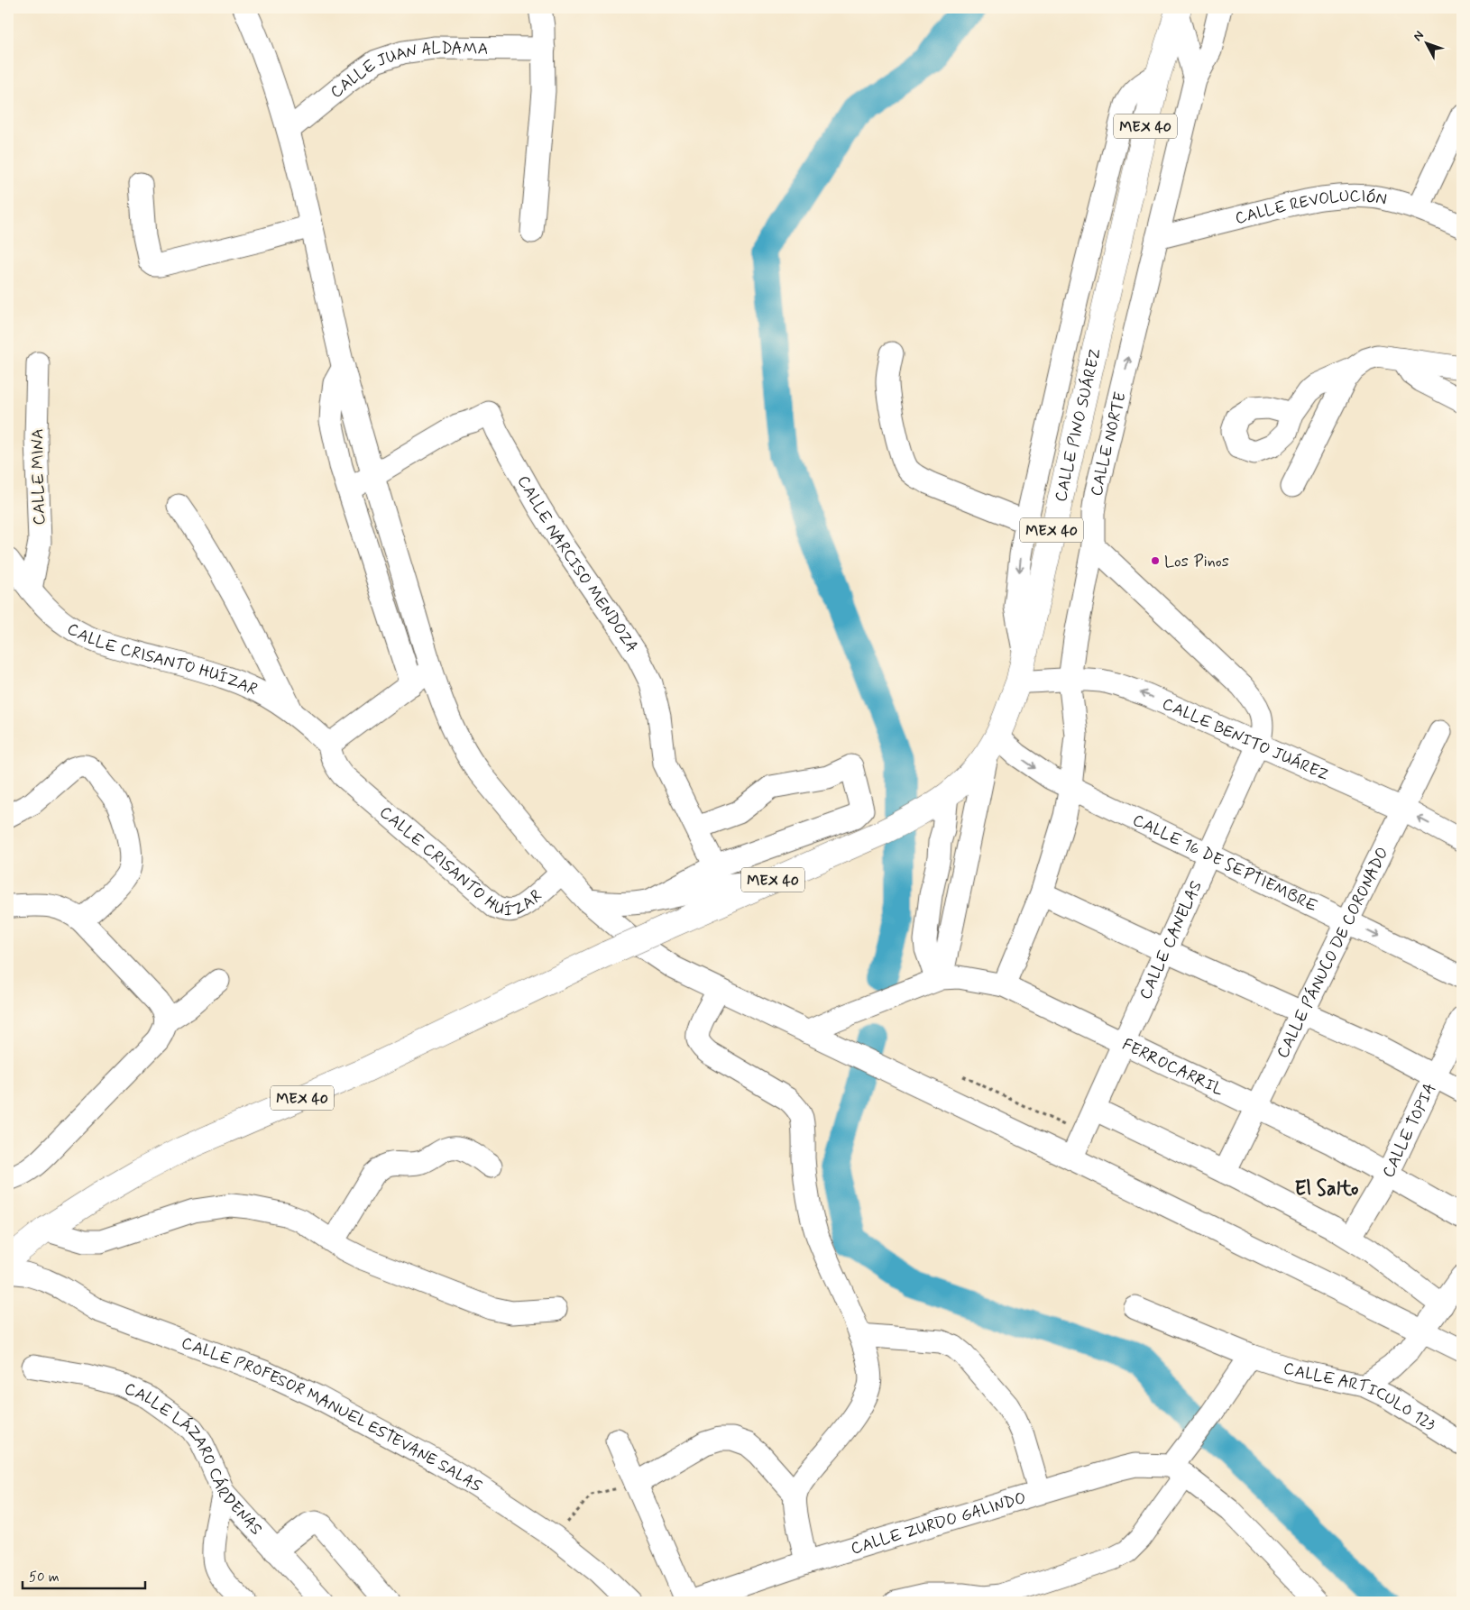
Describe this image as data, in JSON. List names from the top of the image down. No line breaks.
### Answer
{"streets":{"main road":["MEX 40","CALLE PINO SUÁREZ"],"street":["CALLE JUAN ALDAMA","CALLE REVOLUCIÓN","CALLE NORTE","CALLE MINA","CALLE NARCISO MENDOZA","CALLE CRISANTO HUÍZAR","CALLE BENITO JUÁREZ","CALLE 16 DE SEPTIEMBRE","CALLE CANELAS","CALLE PÁNUCO DE CORONADO","FERROCARRIL","CALLE TOPIA","CALLE ARTICULO 123","CALLE PROFESOR MANUEL ESTEVANE SALAS","CALLE LÁZARO CÁRDENAS","CALLE ZURDO GALINDO"]},"crossings":[["MEX 40","CALLE PINO SUÁREZ"],["CALLE REVOLUCIÓN","CALLE NORTE"],["CALLE PINO SUÁREZ","CALLE BENITO JUÁREZ"],["CALLE PINO SUÁREZ","CALLE 16 DE SEPTIEMBRE"],["CALLE NORTE","CALLE BENITO JUÁREZ"],["CALLE NORTE","CALLE 16 DE SEPTIEMBRE"],["CALLE NORTE","CALLE CANELAS"],["CALLE NORTE","FERROCARRIL"],["CALLE MINA","CALLE CRISANTO HUÍZAR"],["CALLE BENITO JUÁREZ","CALLE CANELAS"],["CALLE BENITO JUÁREZ","CALLE PÁNUCO DE CORONADO"],["CALLE 16 DE SEPTIEMBRE","CALLE CANELAS"],["CALLE 16 DE SEPTIEMBRE","CALLE PÁNUCO DE CORONADO"],["CALLE CANELAS","FERROCARRIL"],["CALLE PÁNUCO DE CORONADO","FERROCARRIL"],["FERROCARRIL","CALLE TOPIA"]],"one_way":["CALLE BENITO JUÁREZ"],"districts":["El Salto"],"places":["Los Pinos"],"scale_bar":"50 m","north":"top left"}
